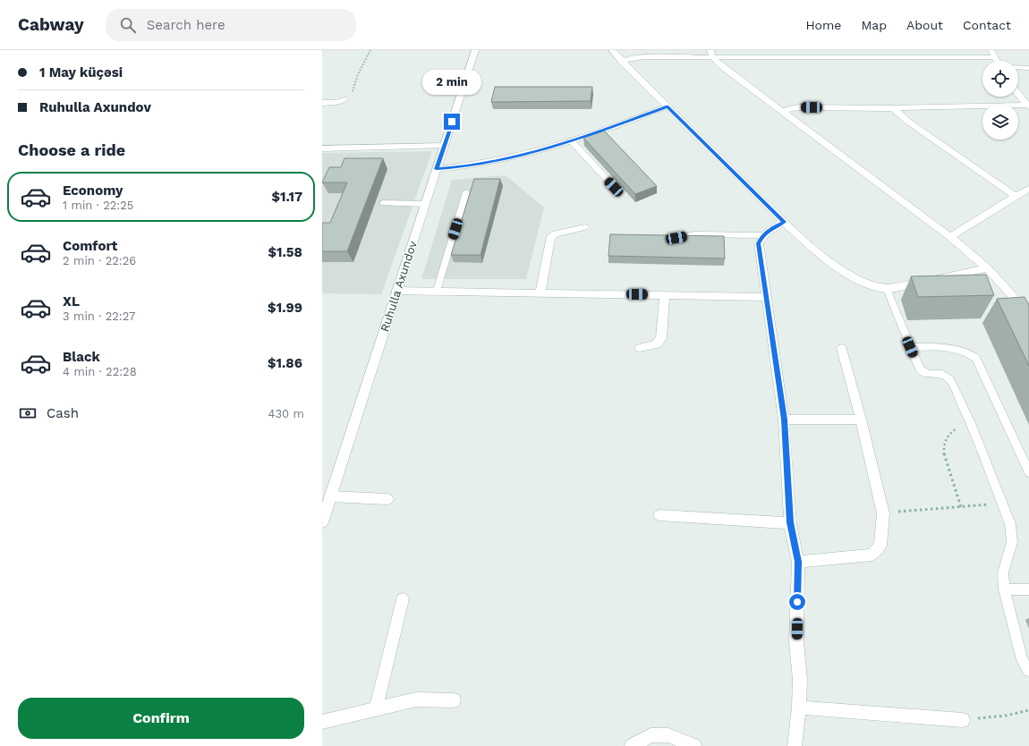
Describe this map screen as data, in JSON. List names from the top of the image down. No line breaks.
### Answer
{"streets":{"street":["Ruhulla Axundov"]},"page":{"header":"Cabway","search":"Search here","nav":["Home","Map","About","Contact"],"banner":["1 May küçəsi","Ruhulla Axundov"],"bubble":"2 min","heading":"Choose a ride","list":[{"name":"Economy","note":"1 min · 22:25","value":"$1.17"},{"name":"Comfort","note":"2 min · 22:26","value":"$1.58"},{"name":"XL","note":"3 min · 22:27","value":"$1.99"},{"name":"Black","note":"4 min · 22:28","value":"$1.86"}],"pay":["Cash","430 m"],"buttons":"Confirm"}}
